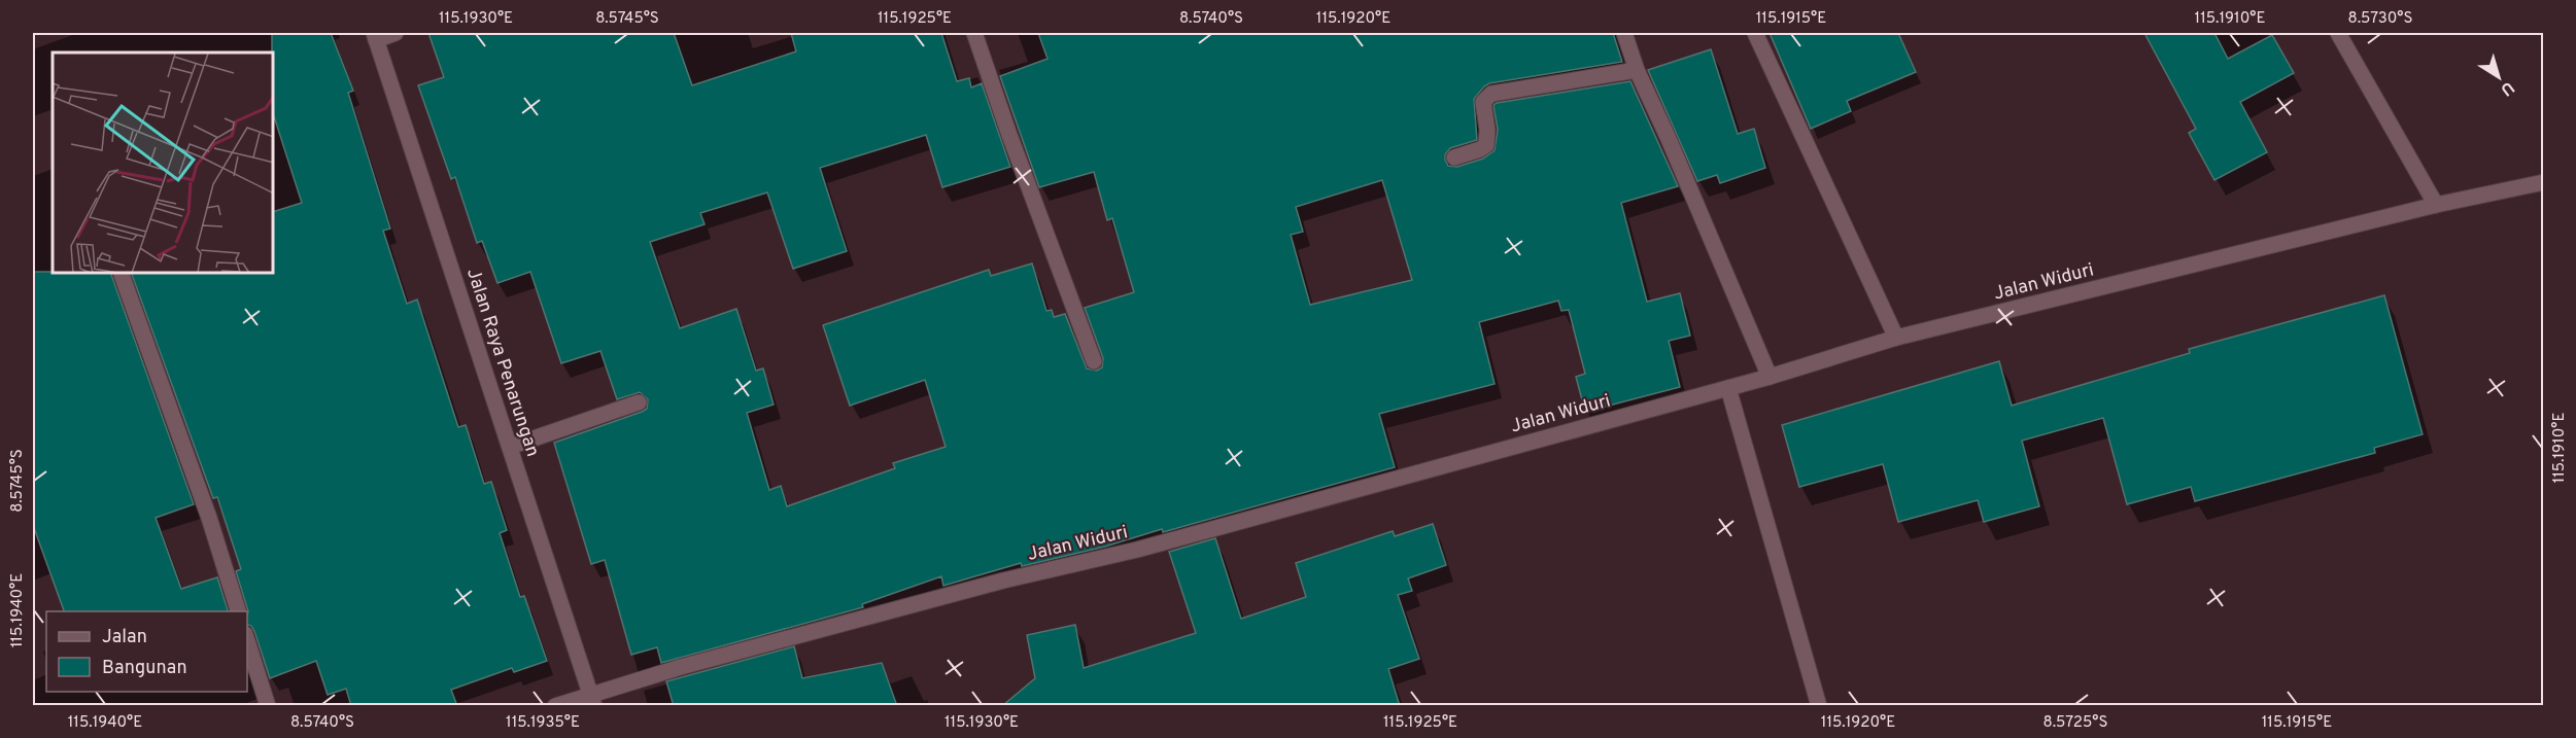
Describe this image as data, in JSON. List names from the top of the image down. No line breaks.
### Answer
{"streets":{"street":["Jalan Widuri","Jalan Raya Penarungan"]},"crossings":[["Jalan Widuri","Jalan Raya Penarungan"]],"legend":["Jalan","Bangunan"],"north":"bottom right","coordinates":["115.1930°E","8.5745°S","115.1925°E","8.5740°S","115.1920°E","115.1915°E","115.1910°E","8.5730°S","115.1940°E","115.1935°E","8.5725°S"]}
